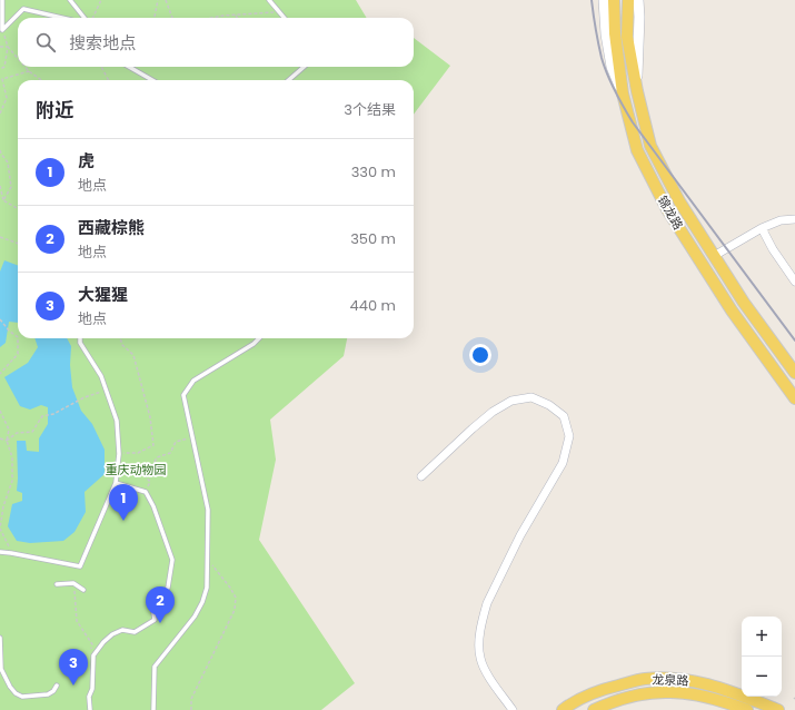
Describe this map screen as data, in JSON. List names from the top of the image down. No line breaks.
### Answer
{"streets":{"main road":["锦龙路","龙泉路"]},"parks":["重庆动物园"],"page":{"search":"搜索地点","heading":["附近","3个结果"],"list":[{"mark":"1","name":"虎","note":"地点","value":"330 m"},{"mark":"2","name":"西藏棕熊","note":"地点","value":"350 m"},{"mark":"3","name":"大猩猩","note":"地点","value":"440 m"}],"pins":["1","2","3"],"map_buttons":["+","−"]}}
